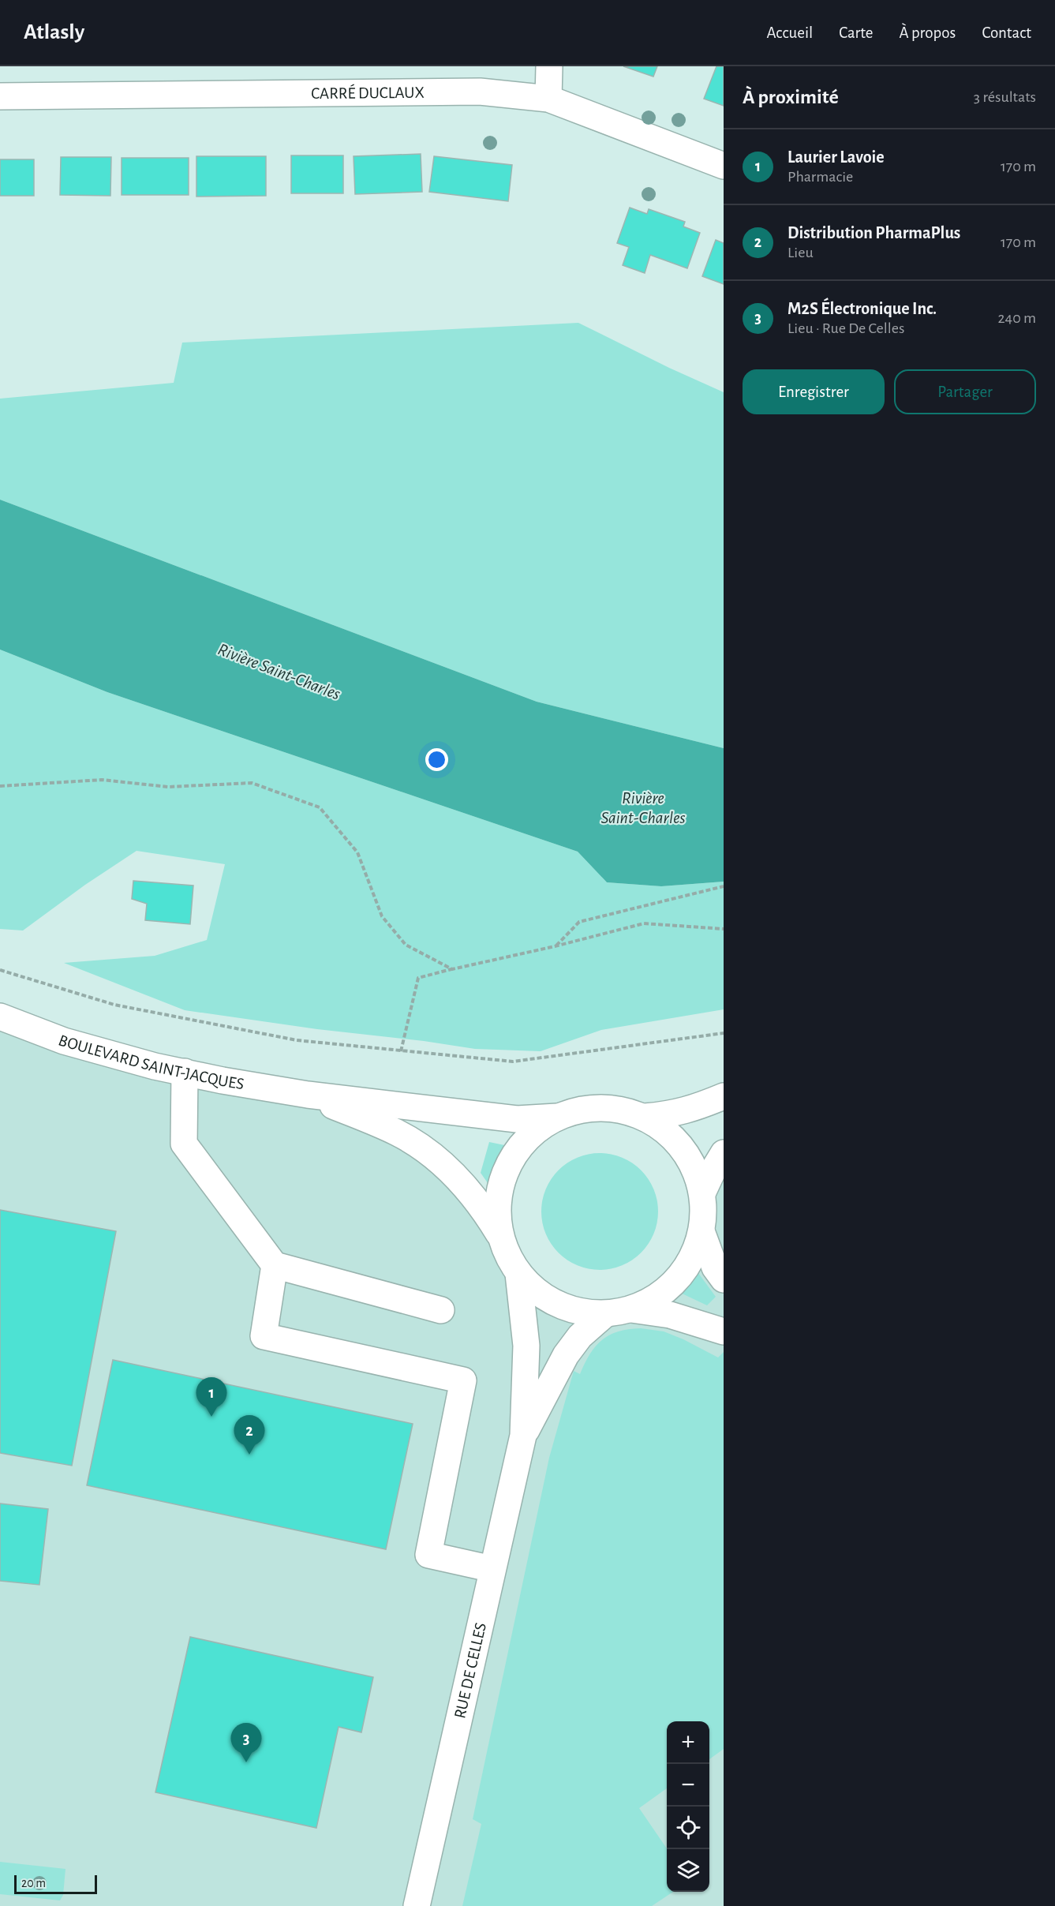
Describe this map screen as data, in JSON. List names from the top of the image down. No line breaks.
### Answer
{"streets":{"street":["CARRÉ DUCLAUX","BOULEVARD SAINT-JACQUES","RUE DE CELLES"]},"water":["Rivière Saint-Charles"],"scale_bar":"20 m","page":{"header":"Atlasly","nav":["Accueil","Carte","À propos","Contact"],"heading":["À proximité","3 résultats"],"list":[{"mark":"1","name":"Laurier Lavoie","note":"Pharmacie","value":"170 m"},{"mark":"2","name":"Distribution PharmaPlus","note":"Lieu","value":"170 m"},{"mark":"3","name":"M2S Électronique Inc.","note":"Lieu · Rue De Celles","value":"240 m"}],"buttons":["Enregistrer","Partager"],"pins":["1","2","3"],"map_buttons":["+","−"],"scale":"20 m"}}
